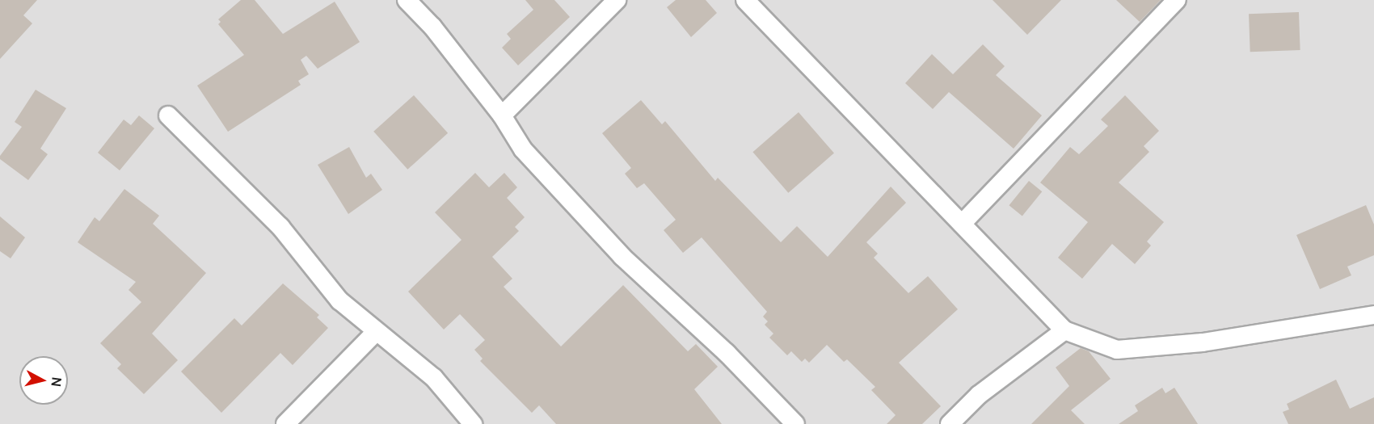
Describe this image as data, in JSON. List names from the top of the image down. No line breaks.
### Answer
{"north":"right"}
